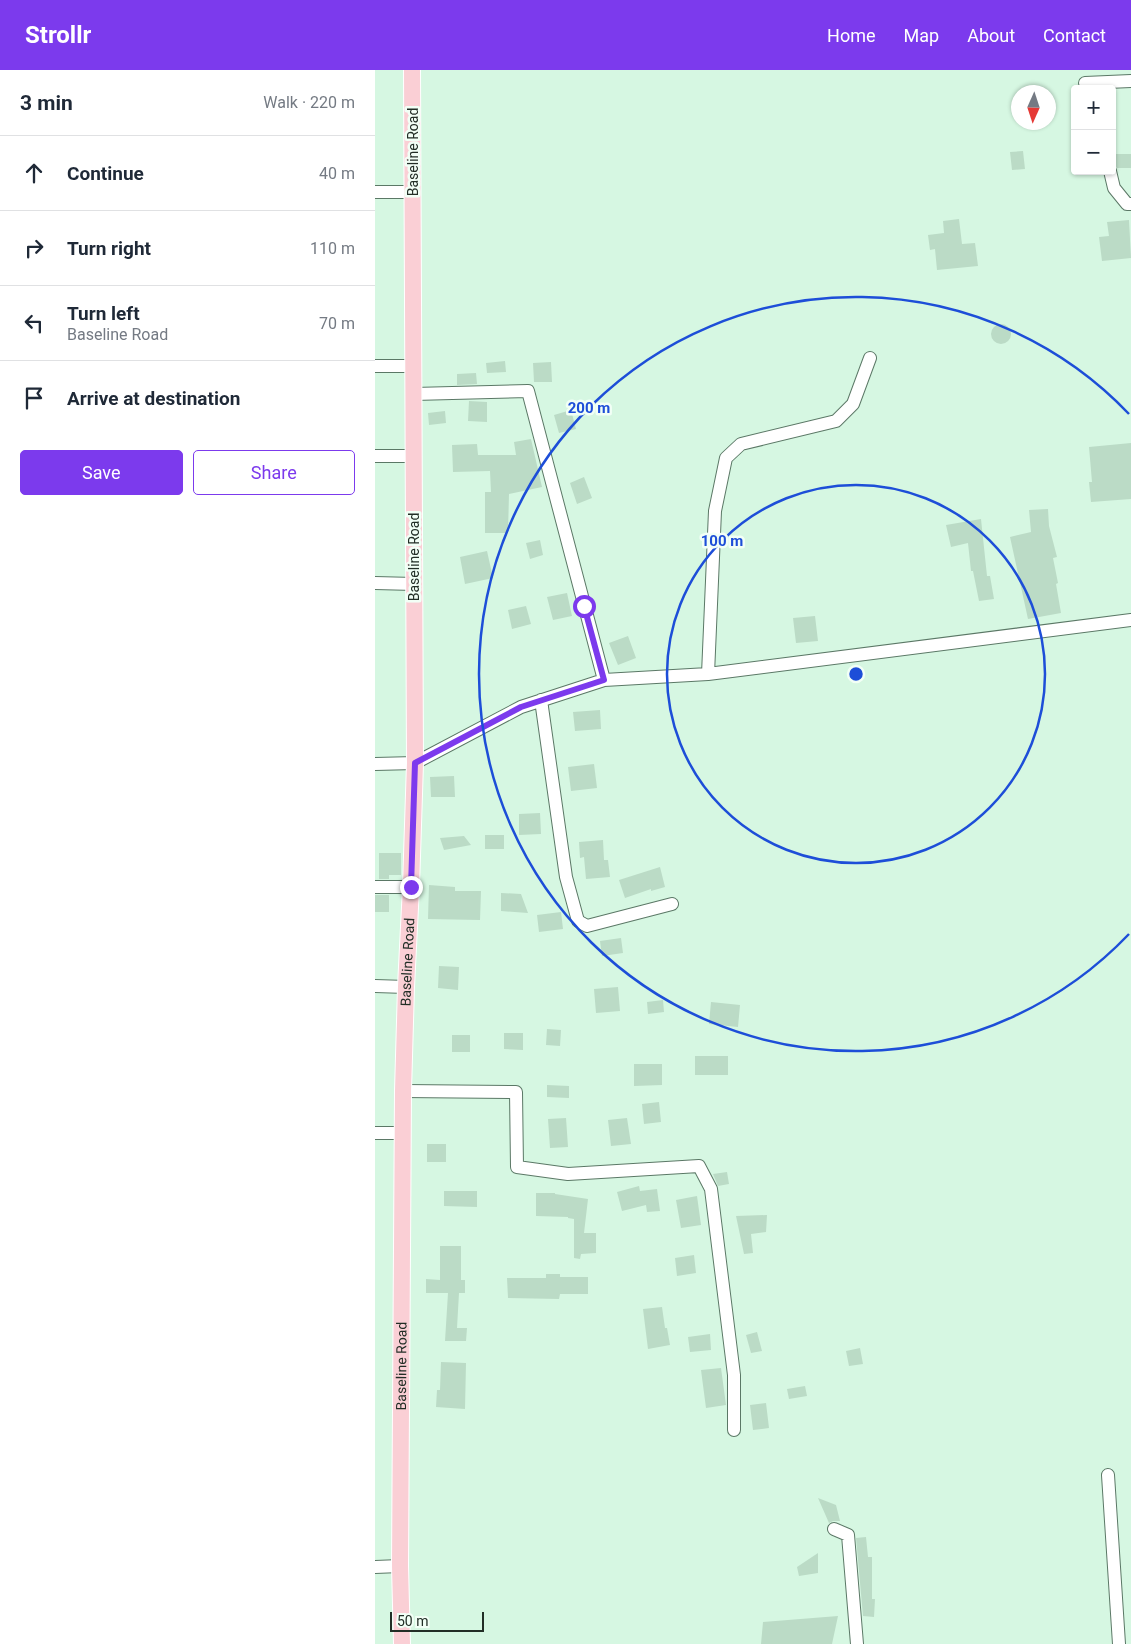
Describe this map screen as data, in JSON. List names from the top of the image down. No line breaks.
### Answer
{"streets":{"main road":["Baseline Road"]},"scale_bar":"50 m","north":"bottom","page":{"header":"Strollr","nav":["Home","Map","About","Contact"],"heading":["3 min","Walk · 220 m"],"map_buttons":["+","−"],"list":[["Continue","40 m"],["Turn right","110 m"],["Turn left","Baseline Road","70 m"],"Arrive at destination"],"buttons":["Save","Share"],"scale":"50 m"},"rings":["200 m","100 m"]}
